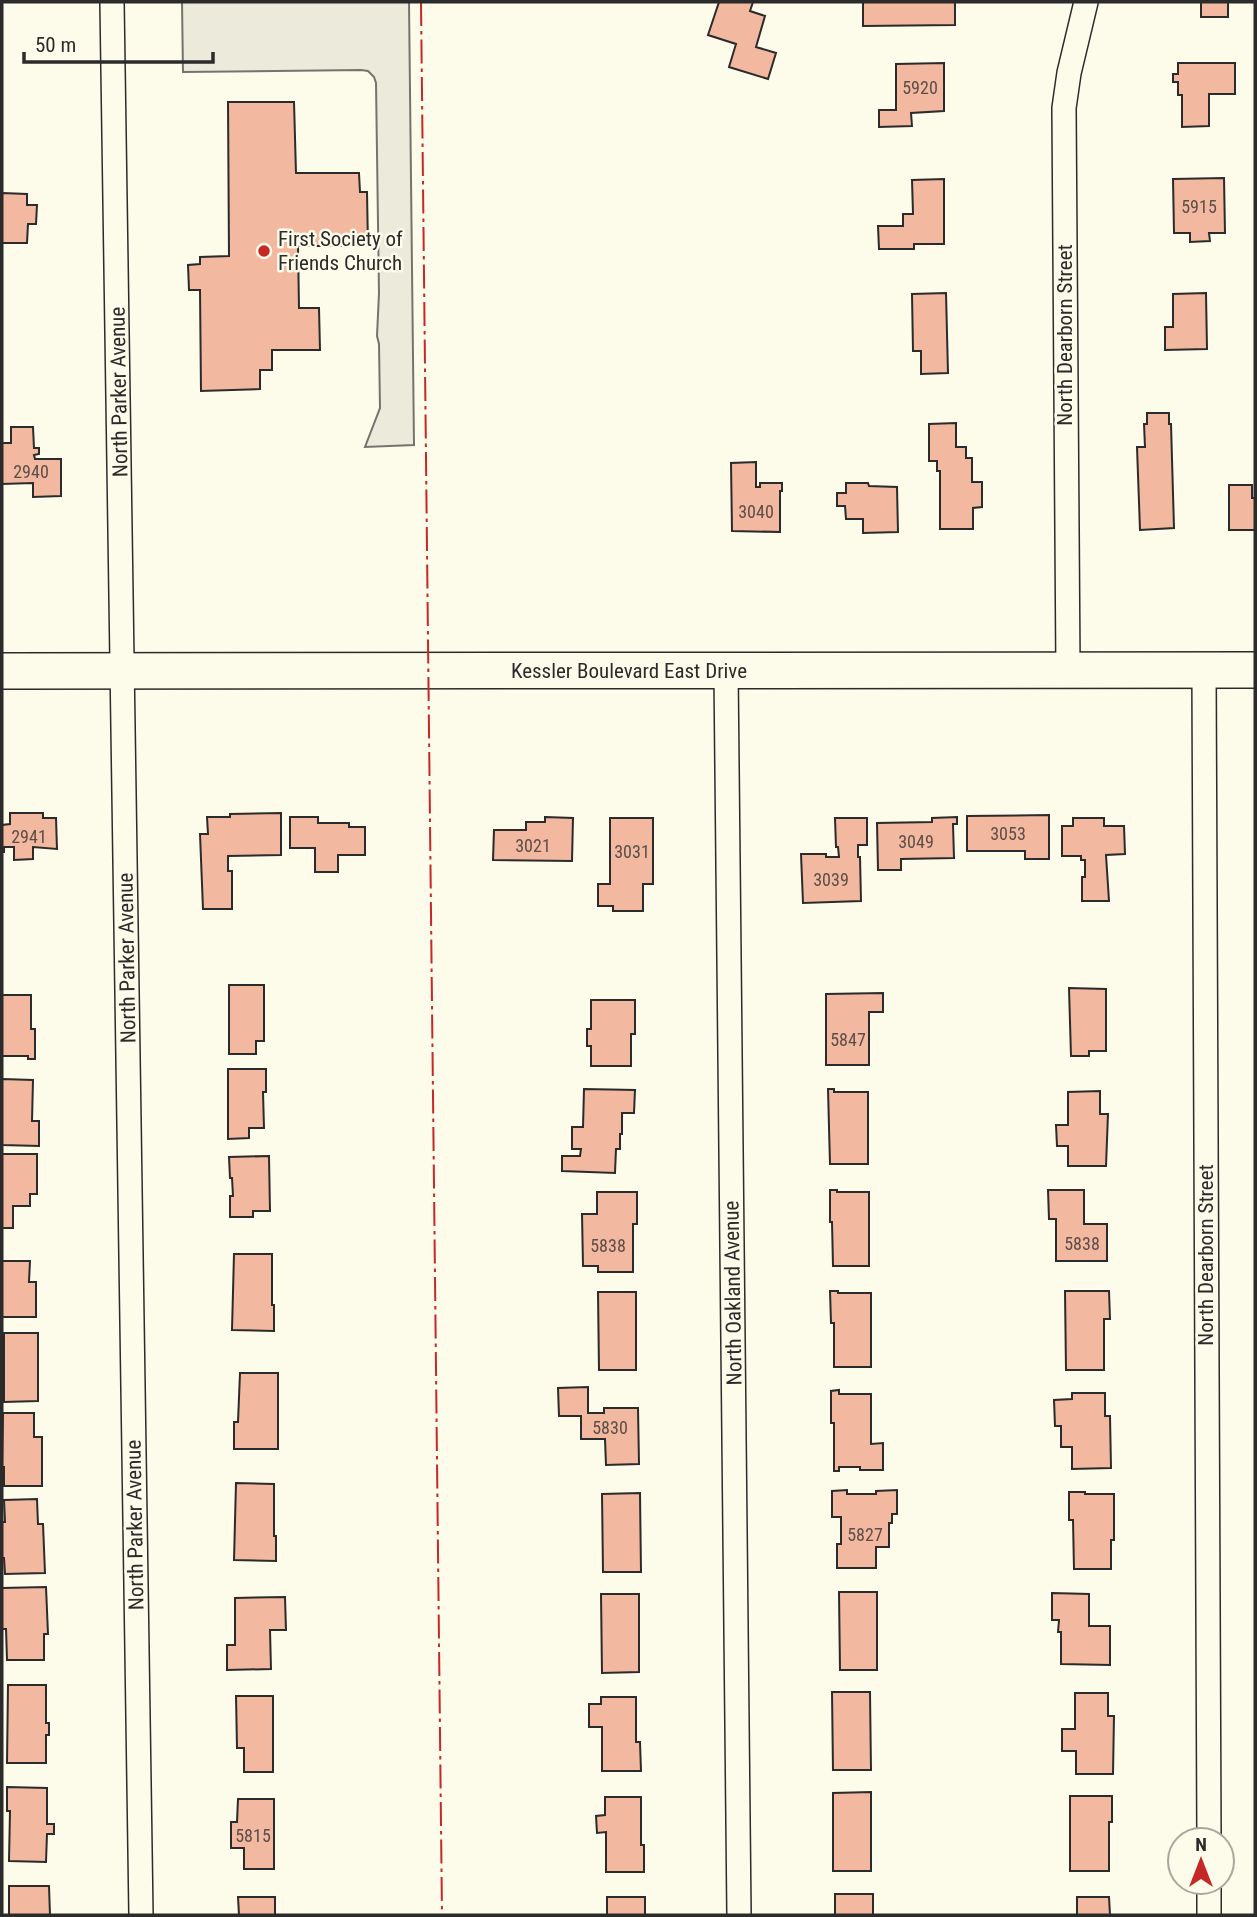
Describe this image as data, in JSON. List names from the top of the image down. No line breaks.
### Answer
{"streets":{"main road":["Kessler Boulevard East Drive"],"street":["North Dearborn Street","North Parker Avenue","North Oakland Avenue"]},"crossings":[["North Dearborn Street","Kessler Boulevard East Drive"],["North Parker Avenue","Kessler Boulevard East Drive"],["Kessler Boulevard East Drive","North Oakland Avenue"]],"places":["First Society of Friends Church"],"house_numbers":["5920","5915","2940","3040","3053","2941","3049","3021","3031","3039","5847","5838","5838","5830","5827","5815"],"scale_bar":"50 m","north":"top"}
